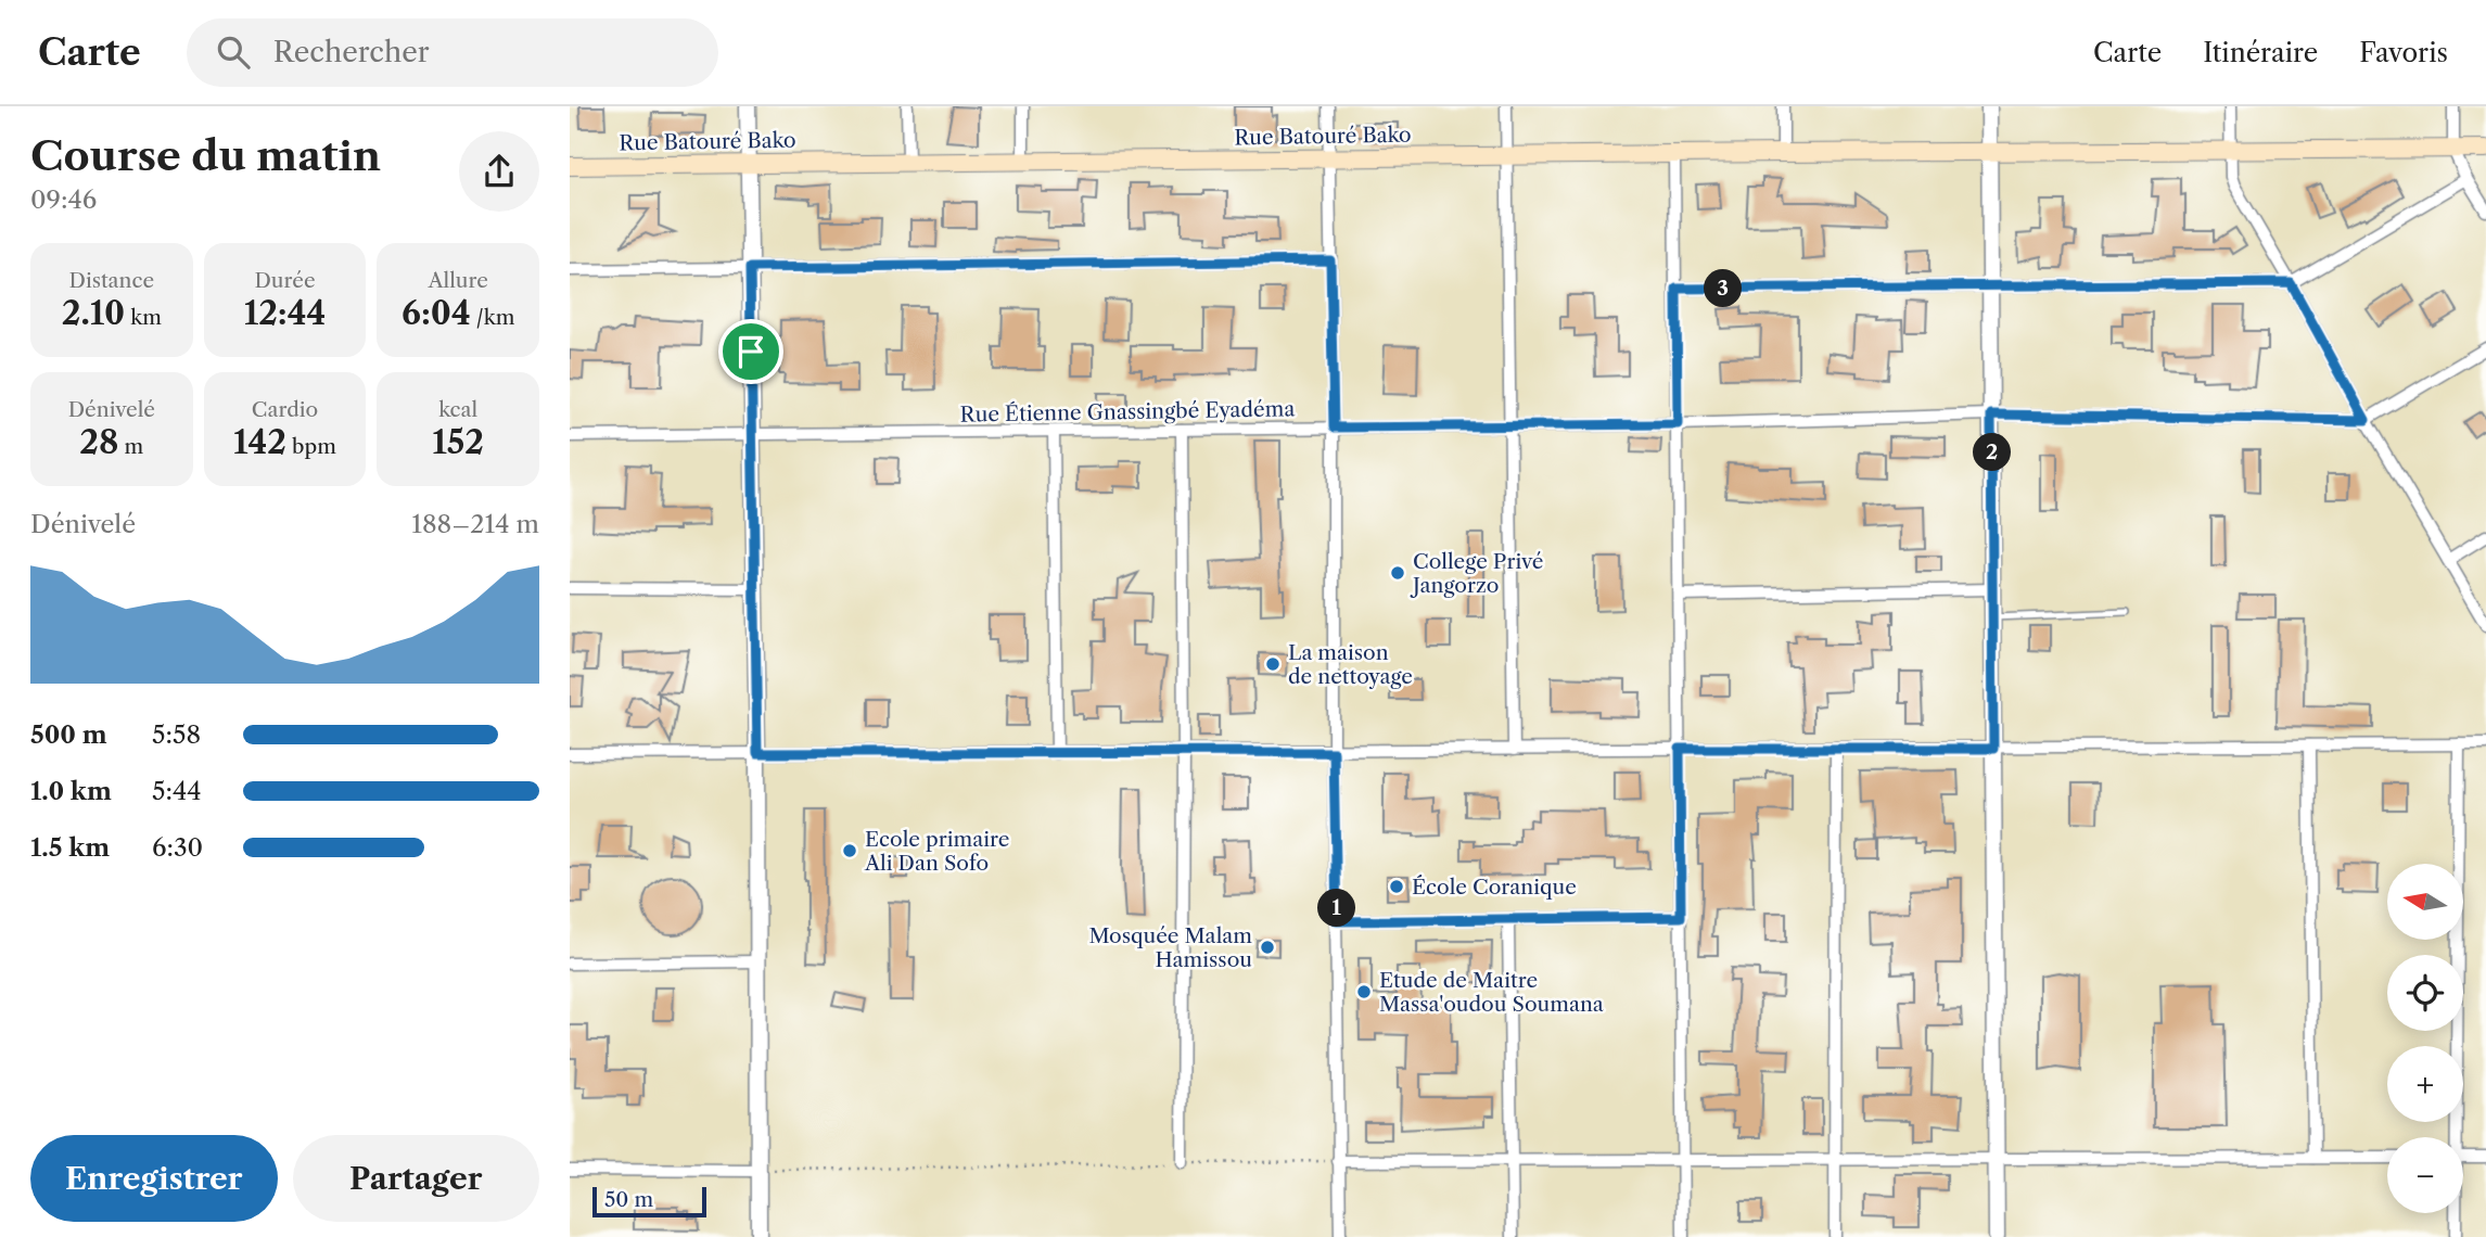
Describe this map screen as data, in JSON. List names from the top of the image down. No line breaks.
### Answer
{"streets":{"main road":["Rue Batouré Bako"],"street":["Rue Étienne Gnassingbé Eyadéma"]},"places":["College Privé Jangorzo","La maison de nettoyage","Ecole primaire Ali Dan Sofo","École Coranique","Mosquée Malam Hamissou","Etude de Maitre Massa'oudou Soumana"],"scale_bar":"50 m","north":"left","page":{"header":"Carte","search":"Rechercher","nav":["Carte","Itinéraire","Favoris"],"heading":["Course du matin","09:46"],"stats":[["Distance","2.10 km"],["Durée","12:44"],["Allure","6:04 /km"],["Dénivelé","28 m"],["Cardio","142 bpm"],["kcal","152"]],"pins":["3","2","1"],"chart":["Dénivelé","188–214 m"],"list":[{"name":"500 m","note":"5:58"},{"name":"1.0 km","note":"5:44"},{"name":"1.5 km","note":"6:30"}],"map_buttons":["+","−"],"buttons":["Enregistrer","Partager"],"scale":"50 m"}}
